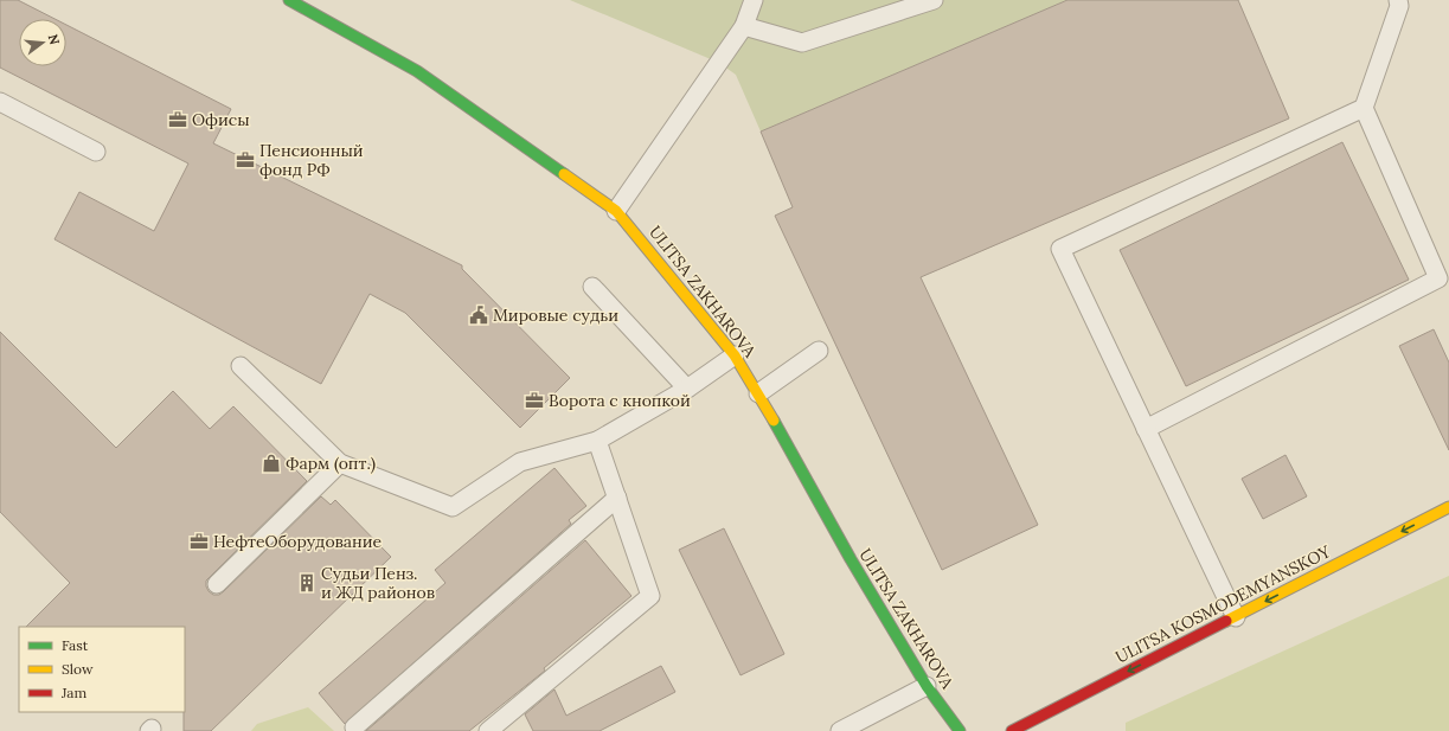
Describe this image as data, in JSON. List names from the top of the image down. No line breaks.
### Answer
{"streets":{"main road":["ULITSA ZAKHAROVA","ULITSA KOSMODEMYANSKOY"]},"one_way":["ULITSA KOSMODEMYANSKOY"],"places":{"office":["Офисы","Пенсионный фонд РФ","Ворота с кнопкой","НефтеОборудование"],"public building":["Мировые судьи"],"shop":["Фарм (опт.)"],"building":["Судьи Пенз. и ЖД районов"]},"legend":["Fast","Slow","Jam"],"north":"right"}
